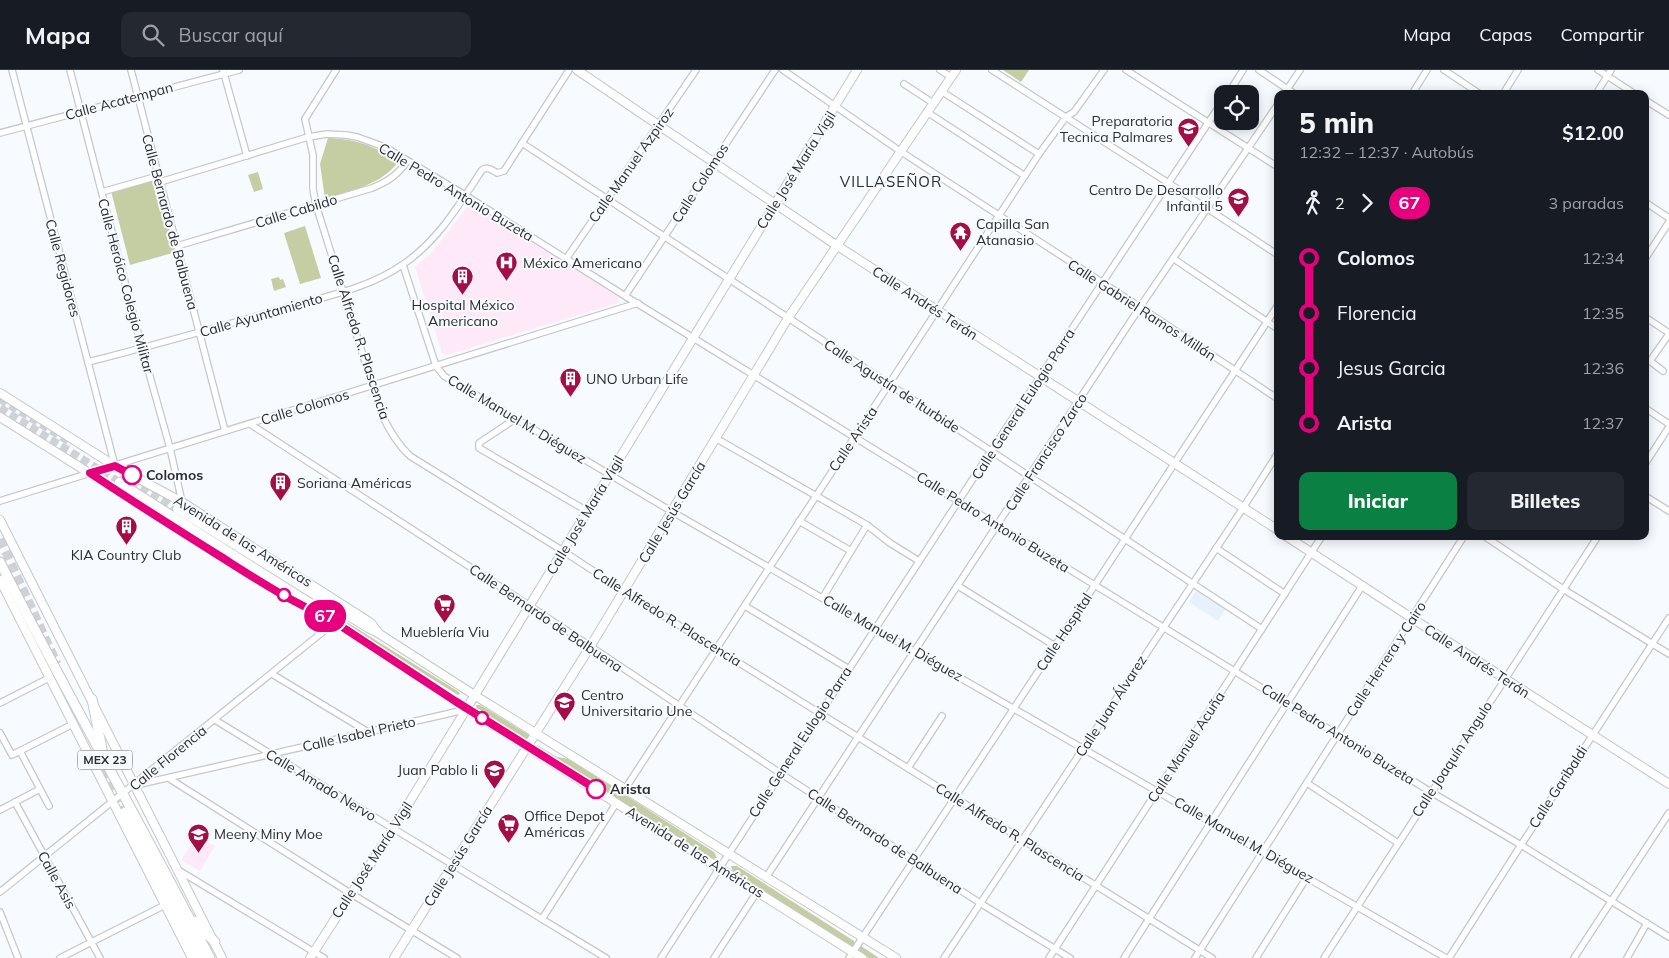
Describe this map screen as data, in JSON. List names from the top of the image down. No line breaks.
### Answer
{"streets":{"main road":["Calle José María Vigil","Calle Andrés Terán","Calle Jesús García","Avenida de las Américas","MEX 23"],"street":["Calle Acatempan","Calle Manuel Azpiroz","Calle Colomos","Calle Pedro Antonio Buzeta","Calle Cabildo","Calle Bernardo de Balbuena","Calle Regidores","Calle Heróico Colegio Militar","Calle Gabriel Ramos Millán","Calle Ayuntamiento","Calle Alfredo R. Plascencia","Calle Agustín de Iturbide","Calle General Eulogio Parra","Calle Manuel M. Diéguez","Calle Arista","Calle Francisco Zarco","Calle Hospital","Calle Herrera y Cairo","Calle Juan Álvarez","Calle Isabel Prieto","Calle Manuel Acuña","Calle Florencia","Calle Joaquín Angulo","Calle Amado Nervo","Calle Garibaldi","Calle Asis"]},"crossings":[["Calle Acatempan","Calle Bernardo de Balbuena"],["Calle Acatempan","Calle Regidores"],["Calle Acatempan","Calle Heróico Colegio Militar"],["Calle Manuel Azpiroz","Calle Pedro Antonio Buzeta"],["Calle Manuel Azpiroz","Calle Andrés Terán"],["Calle Manuel Azpiroz","Calle Agustín de Iturbide"],["Calle José María Vigil","Calle Pedro Antonio Buzeta"],["Calle José María Vigil","Calle Bernardo de Balbuena"],["Calle José María Vigil","Calle Andrés Terán"],["Calle José María Vigil","Calle Gabriel Ramos Millán"],["Calle José María Vigil","Calle Alfredo R. Plascencia"],["Calle José María Vigil","Calle Agustín de Iturbide"],["Calle José María Vigil","Calle Manuel M. Diéguez"],["Calle José María Vigil","Avenida de las Américas"],["Calle José María Vigil","Calle Isabel Prieto"],["Calle José María Vigil","Calle Amado Nervo"],["Calle Colomos","Calle Pedro Antonio Buzeta"],["Calle Colomos","Calle Bernardo de Balbuena"],["Calle Colomos","Calle Regidores"],["Calle Colomos","Calle Heróico Colegio Militar"],["Calle Colomos","Calle Andrés Terán"],["Calle Colomos","Calle Alfredo R. Plascencia"],["Calle Colomos","Calle Agustín de Iturbide"],["Calle Colomos","Calle Manuel M. Diéguez"],["Calle Colomos","Avenida de las Américas"],["Calle Pedro Antonio Buzeta","Calle Cabildo"],["Calle Pedro Antonio Buzeta","Calle Bernardo de Balbuena"],["Calle Pedro Antonio Buzeta","Calle Heróico Colegio Militar"],["Calle Pedro Antonio Buzeta","Calle Ayuntamiento"],["Calle Pedro Antonio Buzeta","Calle Alfredo R. Plascencia"],["Calle Pedro Antonio Buzeta","Calle General Eulogio Parra"],["Calle Pedro Antonio Buzeta","Calle Arista"],["Calle Pedro Antonio Buzeta","Calle Francisco Zarco"],["Calle Pedro Antonio Buzeta","Calle Jesús García"],["Calle Pedro Antonio Buzeta","Calle Hospital"],["Calle Pedro Antonio Buzeta","Calle Herrera y Cairo"],["Calle Pedro Antonio Buzeta","Calle Juan Álvarez"],["Calle Pedro Antonio Buzeta","Calle Manuel Acuña"],["Calle Pedro Antonio Buzeta","Calle Joaquín Angulo"],["Calle Pedro Antonio Buzeta","Calle Garibaldi"],["Calle Cabildo","Calle Bernardo de Balbuena"],["Calle Cabildo","Calle Alfredo R. Plascencia"],["Calle Bernardo de Balbuena","Calle Ayuntamiento"],["Calle Bernardo de Balbuena","Calle General Eulogio Parra"],["Calle Bernardo de Balbuena","Calle Arista"],["Calle Bernardo de Balbuena","Calle Francisco Zarco"],["Calle Bernardo de Balbuena","Calle Jesús García"],["Calle Bernardo de Balbuena","Calle Hospital"],["Calle Bernardo de Balbuena","Calle Juan Álvarez"],["Calle Bernardo de Balbuena","Calle Manuel Acuña"],["Calle Regidores","Calle Ayuntamiento"],["Calle Regidores","Avenida de las Américas"],["Calle Heróico Colegio Militar","Calle Ayuntamiento"],["Calle Heróico Colegio Militar","Avenida de las Américas"],["Calle Andrés Terán","Calle General Eulogio Parra"],["Calle Andrés Terán","Calle Arista"],["Calle Andrés Terán","Calle Francisco Zarco"],["Calle Andrés Terán","Calle Jesús García"],["Calle Andrés Terán","Calle Hospital"],["Calle Andrés Terán","Calle Herrera y Cairo"],["Calle Andrés Terán","Calle Juan Álvarez"],["Calle Andrés Terán","Calle Manuel Acuña"],["Calle Andrés Terán","Calle Joaquín Angulo"],["Calle Andrés Terán","Calle Garibaldi"],["Calle Gabriel Ramos Millán","Calle General Eulogio Parra"],["Calle Gabriel Ramos Millán","Calle Arista"],["Calle Gabriel Ramos Millán","Calle Francisco Zarco"],["Calle Gabriel Ramos Millán","Calle Jesús García"],["Calle Gabriel Ramos Millán","Calle Hospital"],["Calle Ayuntamiento","Calle Alfredo R. Plascencia"],["Calle Ayuntamiento","Calle Agustín de Iturbide"],["Calle Ayuntamiento","Calle Manuel M. Diéguez"],["Calle Alfredo R. Plascencia","Calle General Eulogio Parra"],["Calle Alfredo R. Plascencia","Calle Arista"],["Calle Alfredo R. Plascencia","Calle Francisco Zarco"],["Calle Alfredo R. Plascencia","Calle Jesús García"],["Calle Alfredo R. Plascencia","Calle Hospital"],["Calle Alfredo R. Plascencia","Calle Herrera y Cairo"],["Calle Alfredo R. Plascencia","Calle Juan Álvarez"],["Calle Alfredo R. Plascencia","Calle Manuel Acuña"],["Calle Agustín de Iturbide","Calle General Eulogio Parra"],["Calle Agustín de Iturbide","Calle Arista"],["Calle Agustín de Iturbide","Calle Francisco Zarco"],["Calle Agustín de Iturbide","Calle Jesús García"],["Calle Agustín de Iturbide","Calle Hospital"],["Calle Agustín de Iturbide","Calle Juan Álvarez"],["Calle Agustín de Iturbide","Calle Manuel Acuña"],["Calle General Eulogio Parra","Calle Manuel M. Diéguez"],["Calle General Eulogio Parra","Avenida de las Américas"],["Calle Manuel M. Diéguez","Calle Arista"],["Calle Manuel M. Diéguez","Calle Francisco Zarco"],["Calle Manuel M. Diéguez","Calle Jesús García"],["Calle Manuel M. Diéguez","Calle Hospital"],["Calle Manuel M. Diéguez","Calle Herrera y Cairo"],["Calle Manuel M. Diéguez","Calle Juan Álvarez"],["Calle Manuel M. Diéguez","Calle Manuel Acuña"],["Calle Manuel M. Diéguez","Calle Joaquín Angulo"],["Calle Manuel M. Diéguez","Calle Garibaldi"],["Calle Arista","Avenida de las Américas"],["Calle Francisco Zarco","Avenida de las Américas"],["Calle Jesús García","Avenida de las Américas"],["Calle Jesús García","Calle Amado Nervo"],["Avenida de las Américas","Calle Hospital"],["Avenida de las Américas","Calle Isabel Prieto"],["Avenida de las Américas","Calle Florencia"],["Calle Isabel Prieto","Calle Florencia"],["Calle Isabel Prieto","Calle Amado Nervo"],["Calle Florencia","MEX 23"],["Calle Florencia","Calle Amado Nervo"],["Calle Florencia","Calle Asis"]],"districts":["VILLASEÑOR"],"places":{"school or university":["Preparatoria Tecnica Palmares","Centro De Desarrollo Infantil 5","Centro Universitario Une","Juan Pablo Ii","Meeny Miny Moe"],"temple":["Capilla San Atanasio"],"hospital":["México Americano"],"building":["Hospital México Americano","UNO Urban Life","Soriana Américas","KIA Country Club"],"other":["Colomos","Arista"],"supermarket":["Mueblería Viu","Office Depot Américas"]},"lines":["bus line 67"],"page":{"header":"Mapa","search":"Buscar aquí","nav":["Mapa","Capas","Compartir"],"on_map":"67","heading":["5 min","12:32 – 12:37 · Autobús","$12.00"],"legs":["2","67","3 paradas"],"list":[{"name":"Colomos","value":"12:34"},{"name":"Florencia","value":"12:35"},{"name":"Jesus Garcia","value":"12:36"},{"name":"Arista","value":"12:37"}],"buttons":["Iniciar","Billetes"]}}
